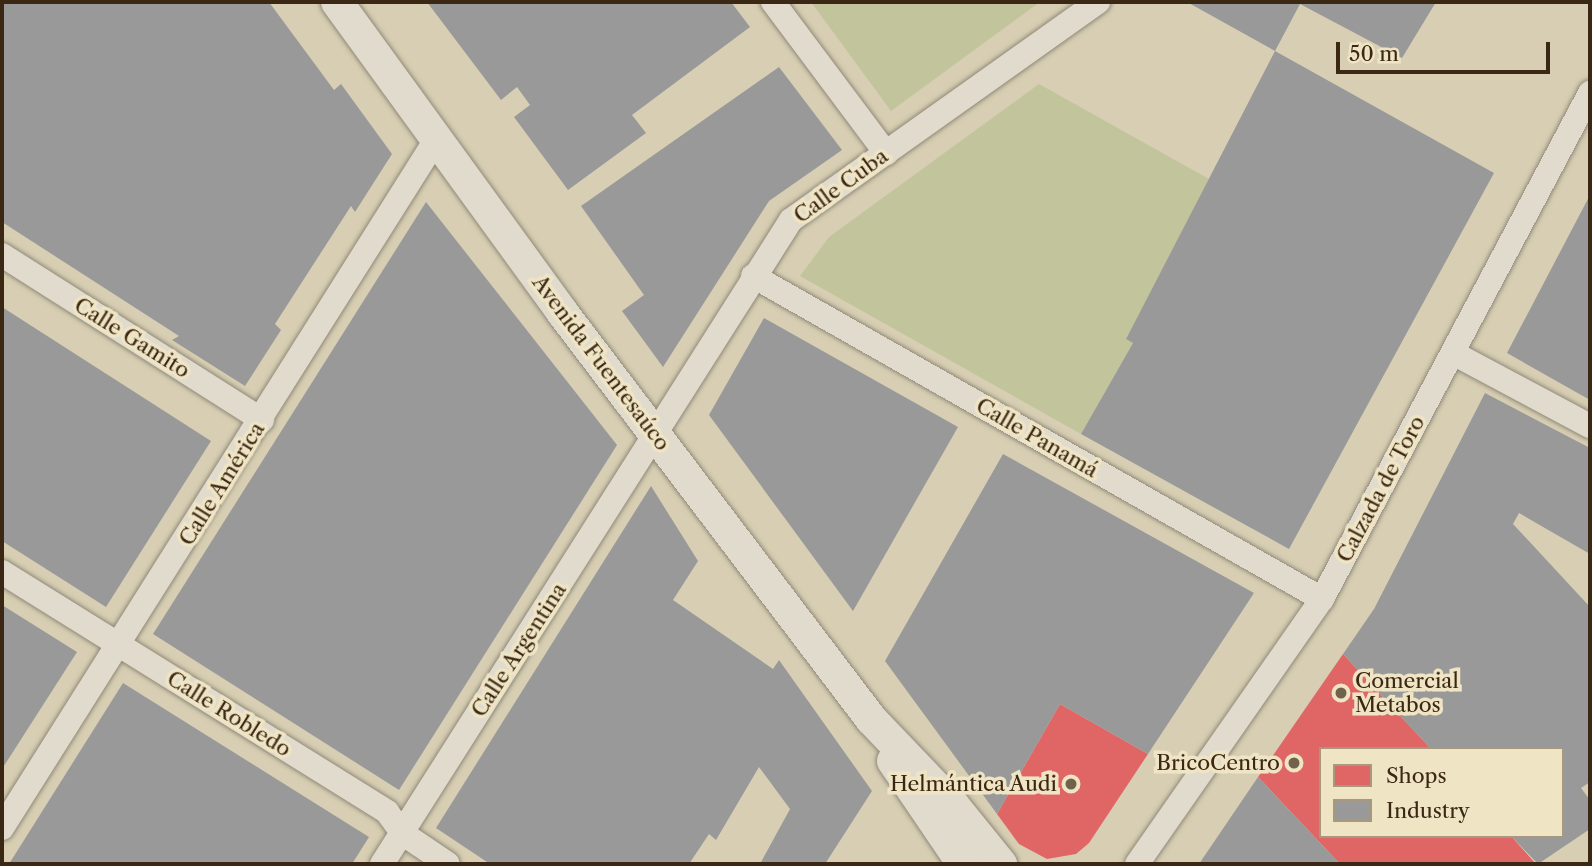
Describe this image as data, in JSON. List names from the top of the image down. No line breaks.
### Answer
{"streets":{"street":["Calle Cuba","Calle Gamito","Avenida Fuentesaúco","Calle Panamá","Calle América","Calzada de Toro","Calle Argentina","Calle Robledo"]},"crossings":[["Calle Cuba","Avenida Fuentesaúco"],["Calle Cuba","Calle Panamá"],["Calle Cuba","Calle Argentina"],["Calle Gamito","Calle América"],["Avenida Fuentesaúco","Calle América"],["Avenida Fuentesaúco","Calle Argentina"],["Calle Panamá","Calzada de Toro"],["Calle América","Calle Robledo"],["Calle Argentina","Calle Robledo"]],"places":["Comercial Metabos","BricoCentro","Helmántica Audi"],"legend":["Shops","Industry"],"scale_bar":"50 m"}
